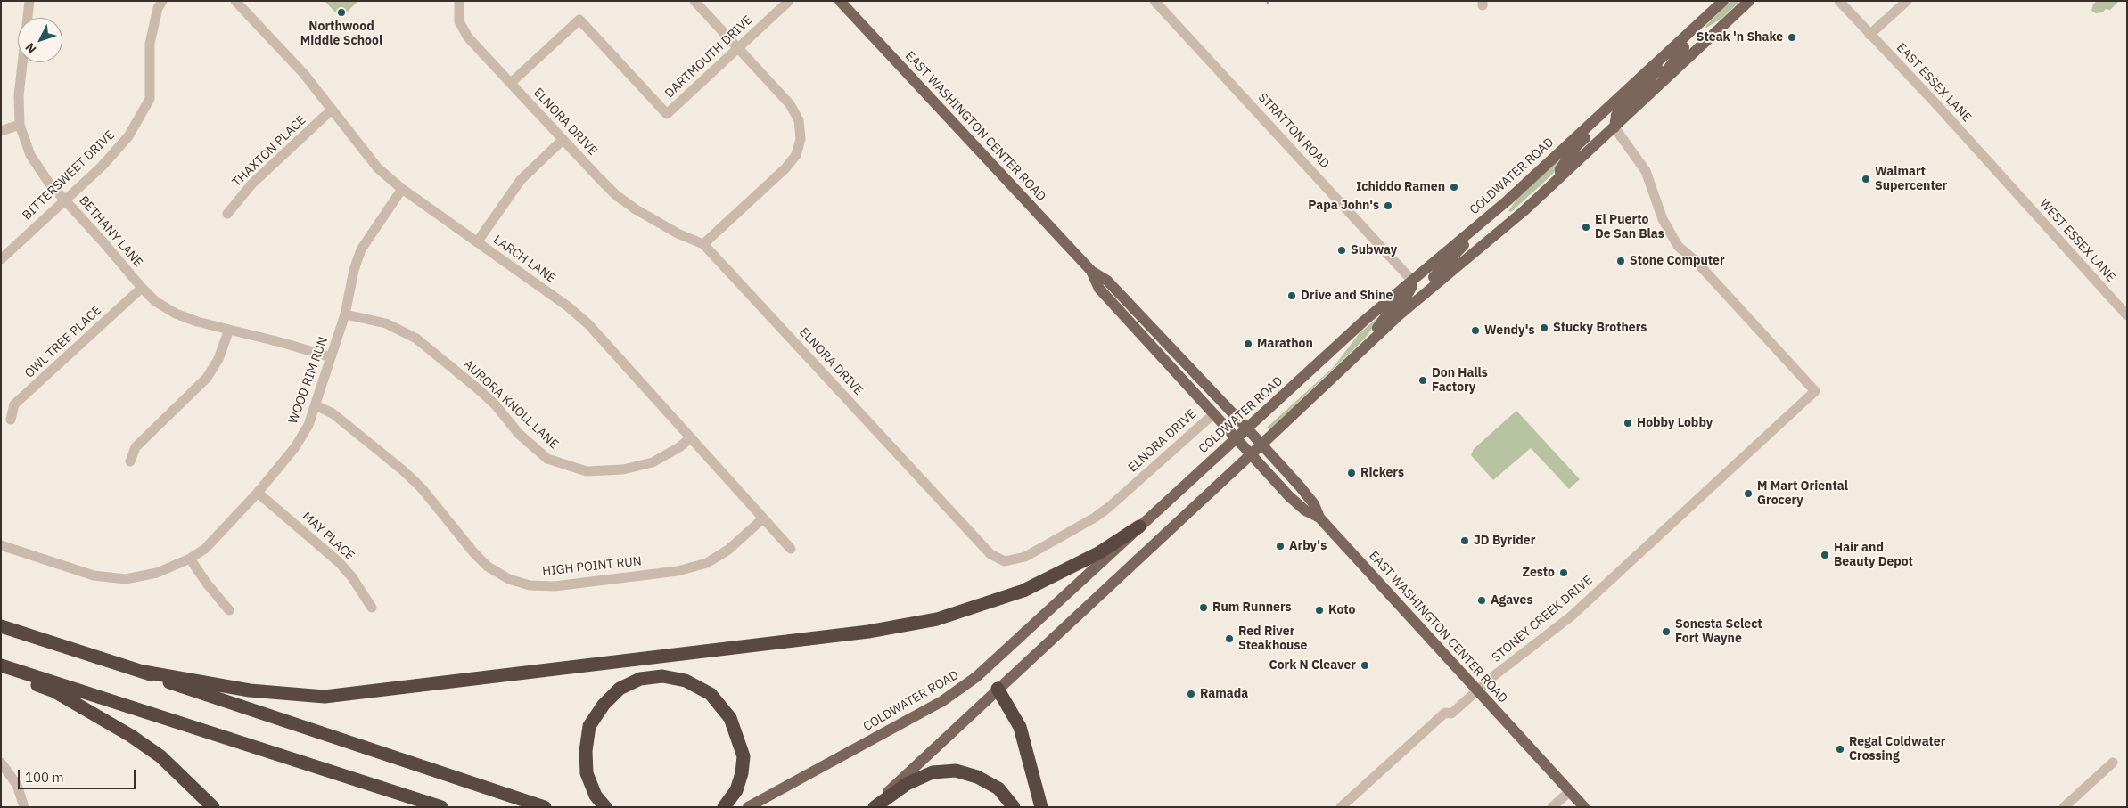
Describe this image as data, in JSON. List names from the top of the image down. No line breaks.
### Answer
{"streets":{"main road":["EAST WASHINGTON CENTER ROAD","COLDWATER ROAD"],"street":["DARTMOUTH DRIVE","EAST ESSEX LANE","ELNORA DRIVE","STRATTON ROAD","THAXTON PLACE","BITTERSWEET DRIVE","BETHANY LANE","WEST ESSEX LANE","LARCH LANE","OWL TREE PLACE","WOOD RIM RUN","AURORA KNOLL LANE","MAY PLACE","HIGH POINT RUN","STONEY CREEK DRIVE"]},"crossings":[["DARTMOUTH DRIVE","ELNORA DRIVE"],["EAST ESSEX LANE","WEST ESSEX LANE"],["ELNORA DRIVE","EAST WASHINGTON CENTER ROAD"],["EAST WASHINGTON CENTER ROAD","COLDWATER ROAD"],["EAST WASHINGTON CENTER ROAD","STONEY CREEK DRIVE"],["STRATTON ROAD","COLDWATER ROAD"],["THAXTON PLACE","LARCH LANE"],["BITTERSWEET DRIVE","BETHANY LANE"],["BETHANY LANE","OWL TREE PLACE"],["BETHANY LANE","WOOD RIM RUN"],["LARCH LANE","WOOD RIM RUN"],["LARCH LANE","AURORA KNOLL LANE"],["LARCH LANE","HIGH POINT RUN"],["WOOD RIM RUN","AURORA KNOLL LANE"],["WOOD RIM RUN","MAY PLACE"],["WOOD RIM RUN","HIGH POINT RUN"]],"places":["Northwood Middle School","Steak 'n Shake","Walmart Supercenter","Ichiddo Ramen","Papa John's","El Puerto De San Blas","Subway","Stone Computer","Drive and Shine","Stucky Brothers","Wendy's","Marathon","Don Halls Factory","Hobby Lobby","Rickers","M Mart Oriental Grocery","JD Byrider","Arby's","Hair and Beauty Depot","Zesto","Agaves","Rum Runners","Koto","Sonesta Select Fort Wayne","Red River Steakhouse","Cork N Cleaver","Ramada","Regal Coldwater Crossing"],"scale_bar":"100 m","north":"bottom left"}
